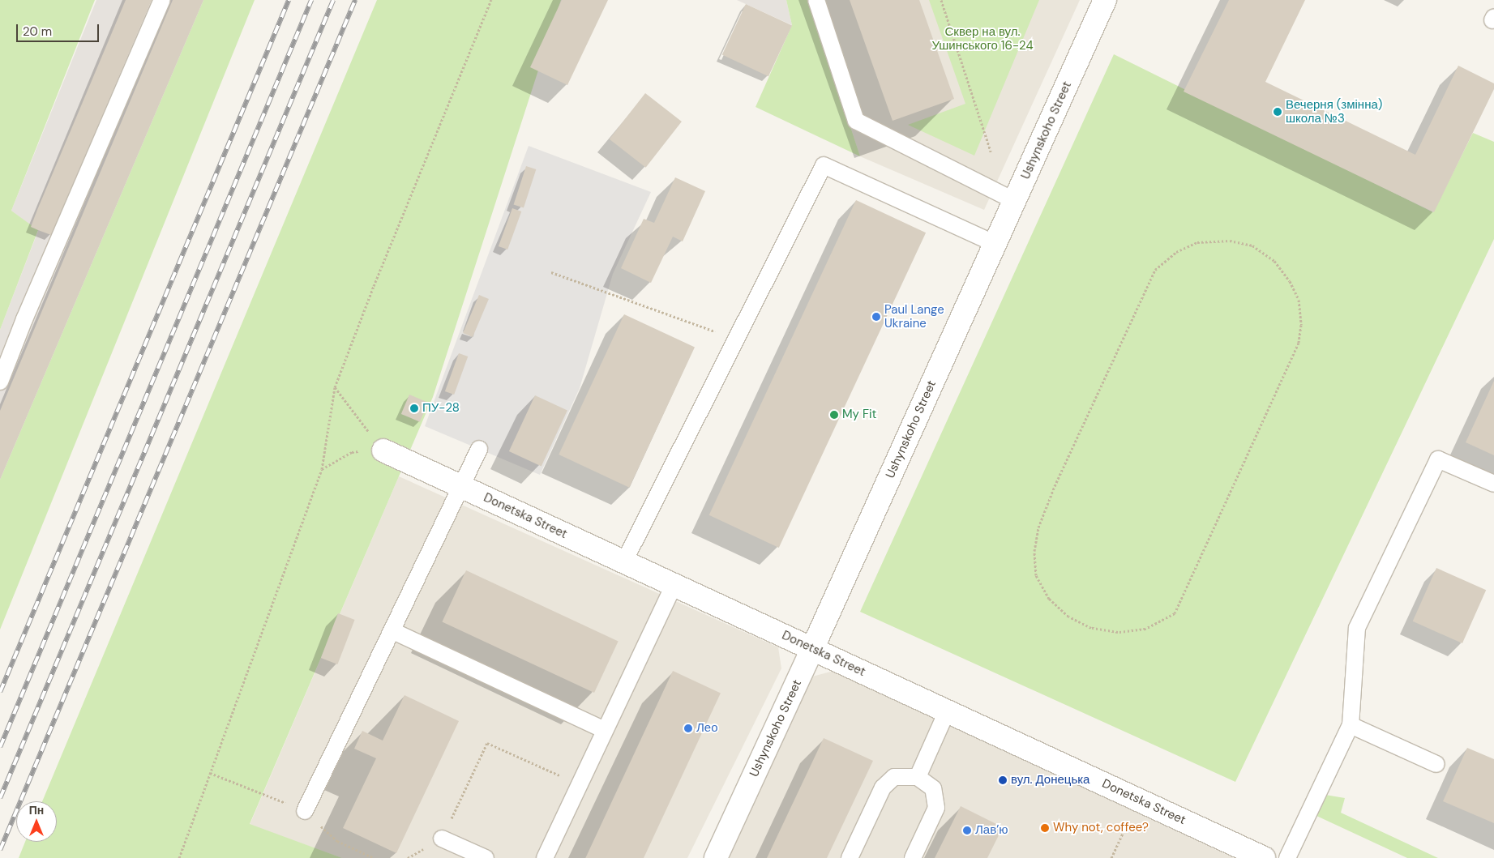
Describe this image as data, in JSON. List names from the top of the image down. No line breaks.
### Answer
{"streets":{"street":["Ushynskoho Street","Donetska Street"]},"crossings":[["Ushynskoho Street","Donetska Street"]],"parks":["Сквер на вул. Ушинського 16-24"],"places":["Вечерня (змінна) школа №3","Paul Lange Ukraine","ПУ-28","My Fit","Лео","вул. Донецька","Why not, coffee?","Лав’ю"],"scale_bar":"20 m","north":"top"}
